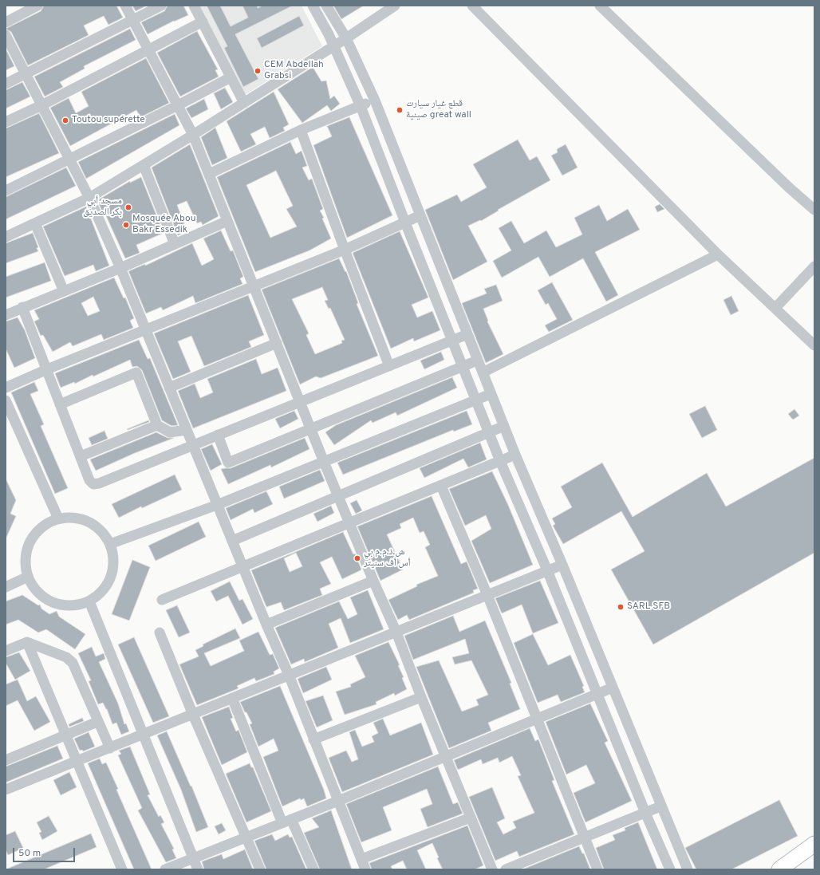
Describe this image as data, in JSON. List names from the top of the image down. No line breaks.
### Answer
{"places":["CEM Abdellah Grabsi","قطع غيار سيارت صينية great wall","Toutou supérette","مسجد أبي بكر الصديق","Mosquée Abou Bakr Essedik","ش.ذ.م.م بي أس أف سنيتر","SARL SFB"],"scale_bar":"50 m"}
